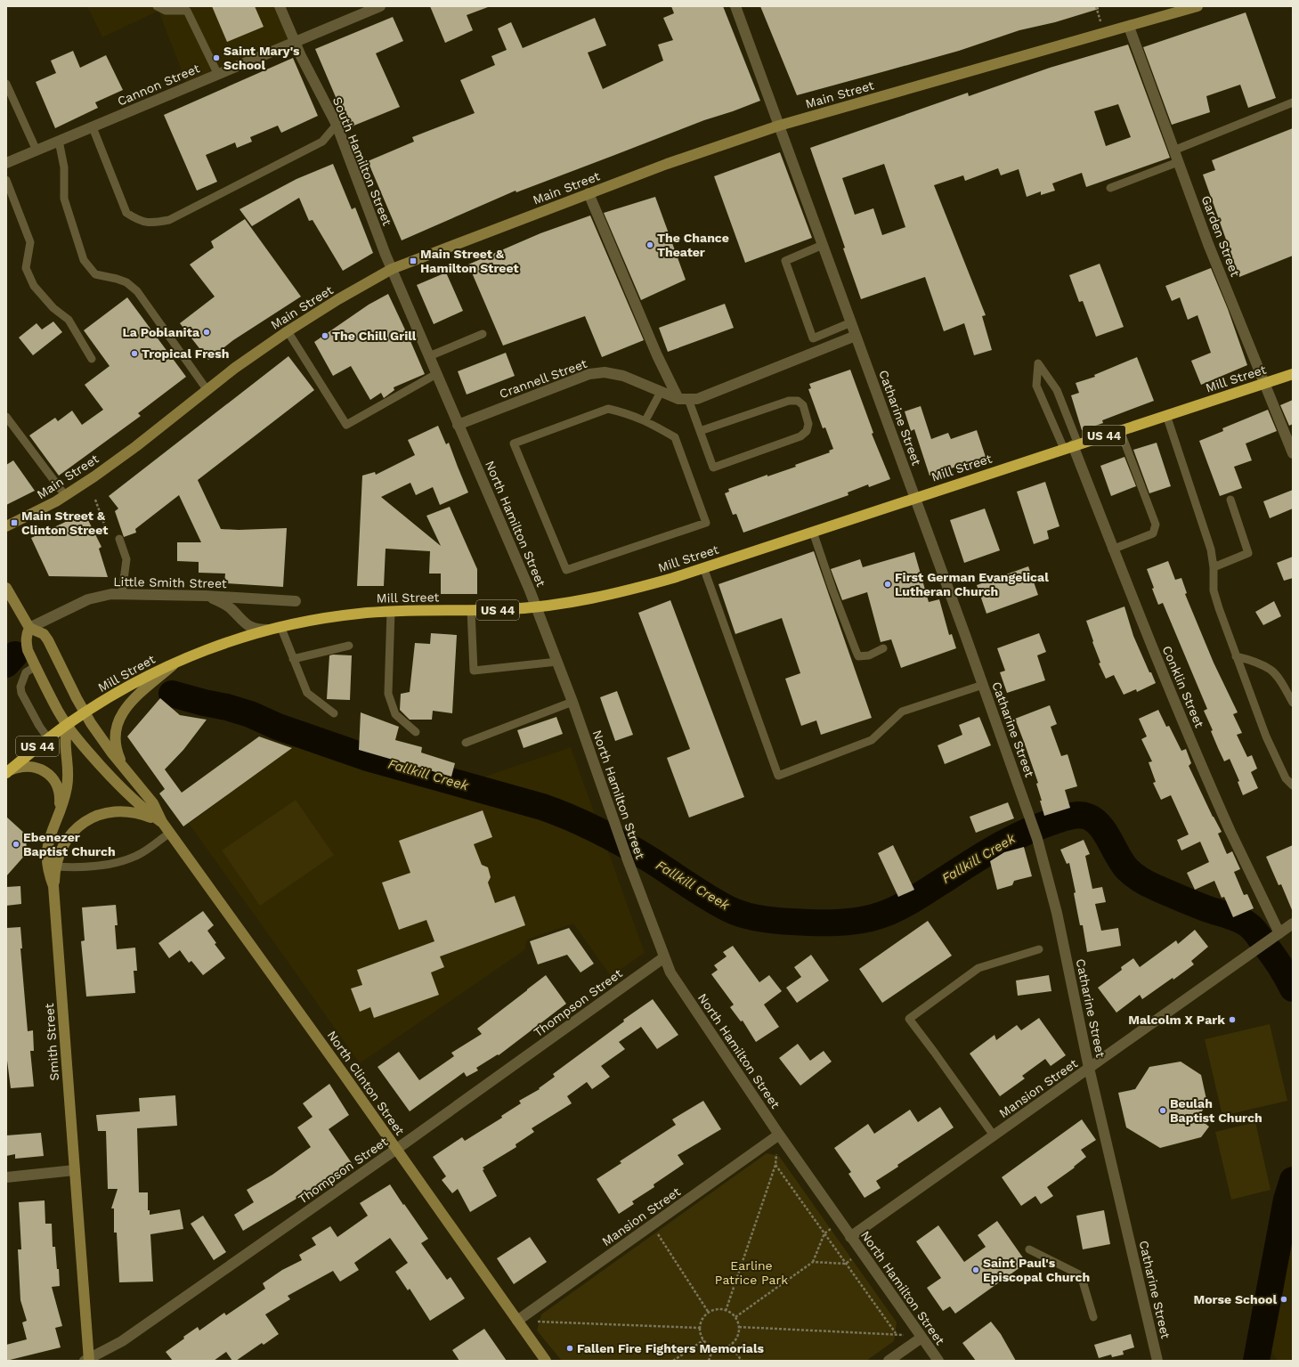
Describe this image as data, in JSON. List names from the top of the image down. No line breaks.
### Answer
{"streets":{"highway":["Mill Street","US 44"],"street":["Cannon Street","Main Street","South Hamilton Street","Garden Street","Crannell Street","Catharine Street","North Hamilton Street","Little Smith Street","Conklin Street","Thompson Street","Smith Street","North Clinton Street","Mansion Street"]},"crossings":[["Cannon Street","South Hamilton Street"],["Main Street","South Hamilton Street"],["Main Street","Garden Street"],["Main Street","Catharine Street"],["Main Street","North Hamilton Street"],["South Hamilton Street","North Hamilton Street"],["Garden Street","Mill Street"],["Crannell Street","North Hamilton Street"],["Mill Street","Catharine Street"],["Mill Street","US 44"],["Mill Street","North Hamilton Street"],["Mill Street","Conklin Street"],["Mill Street","North Clinton Street"],["Catharine Street","Mansion Street"],["US 44","Smith Street"],["US 44","North Clinton Street"],["North Hamilton Street","Thompson Street"],["North Hamilton Street","Mansion Street"],["Little Smith Street","North Clinton Street"],["Conklin Street","Mansion Street"],["Thompson Street","Smith Street"],["Thompson Street","North Clinton Street"],["Smith Street","North Clinton Street"],["North Clinton Street","Mansion Street"]],"water":["Fallkill Creek"],"parks":["Earline Patrice Park"],"places":{"other":["Saint Mary's School","The Chance Theater","La Poblanita","The Chill Grill","Tropical Fresh","First German Evangelical Lutheran Church","Ebenezer Baptist Church","Malcolm X Park","Beulah Baptist Church","Saint Paul's Episcopal Church","Morse School","Fallen Fire Fighters Memorials"],"transit":["Main Street & Hamilton Street","Main Street & Clinton Street"]}}
